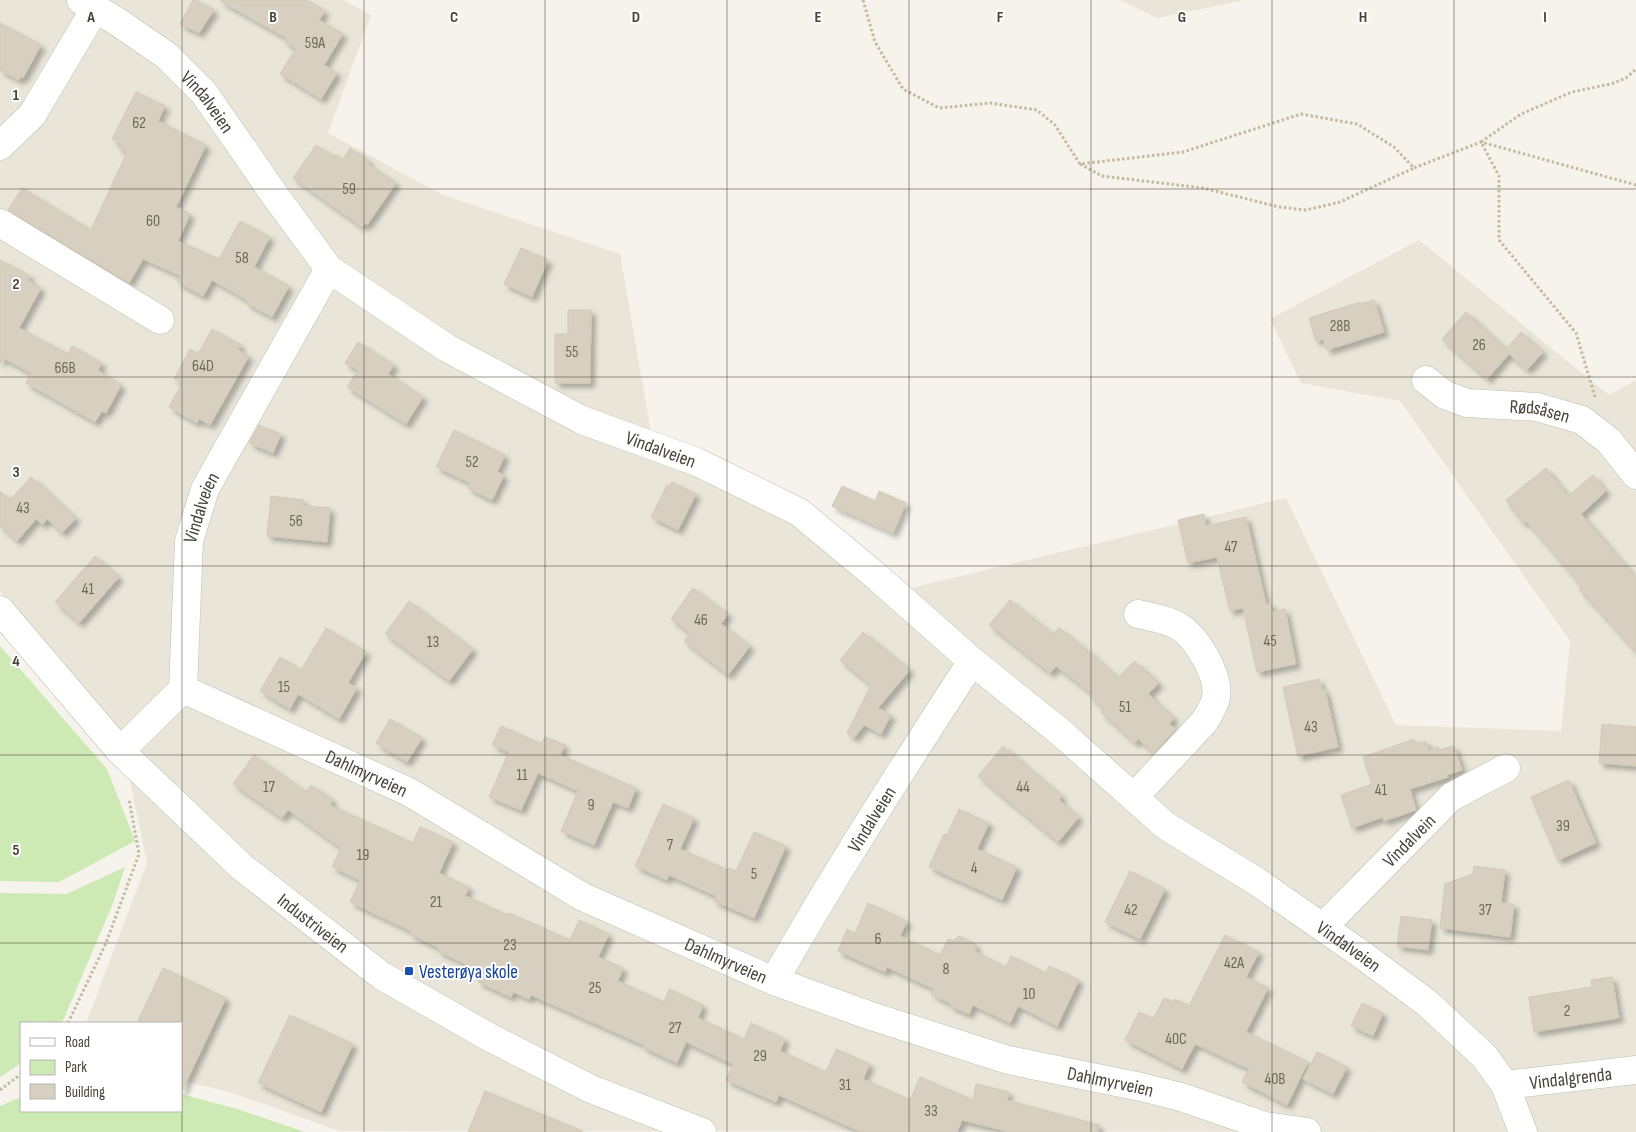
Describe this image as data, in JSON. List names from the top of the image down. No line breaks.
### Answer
{"streets":{"street":["Vindalveien","Rødsåsen","Dahlmyrveien","Vindalvein","Industriveien","Vindalgrenda"]},"crossings":[["Vindalveien","Dahlmyrveien"],["Vindalveien","Vindalvein"],["Vindalveien","Vindalgrenda"]],"places":{"transit":["Vesterøya skole"]},"house_numbers":["59A","62","59","60","58","28B","26","55","64D","66B","52","43","56","47","41","46","45","13","15","51","43","11","17","44","41","9","39","7","19","4","5","21","42","37","6","23","42A","8","25","10","2","27","40C","29","40B","31","33"],"legend":["Road","Park","Building"],"grid":{"columns":["A","B","C","D","E","F","G","H","I"],"rows":["1","2","3","4","5"]}}
